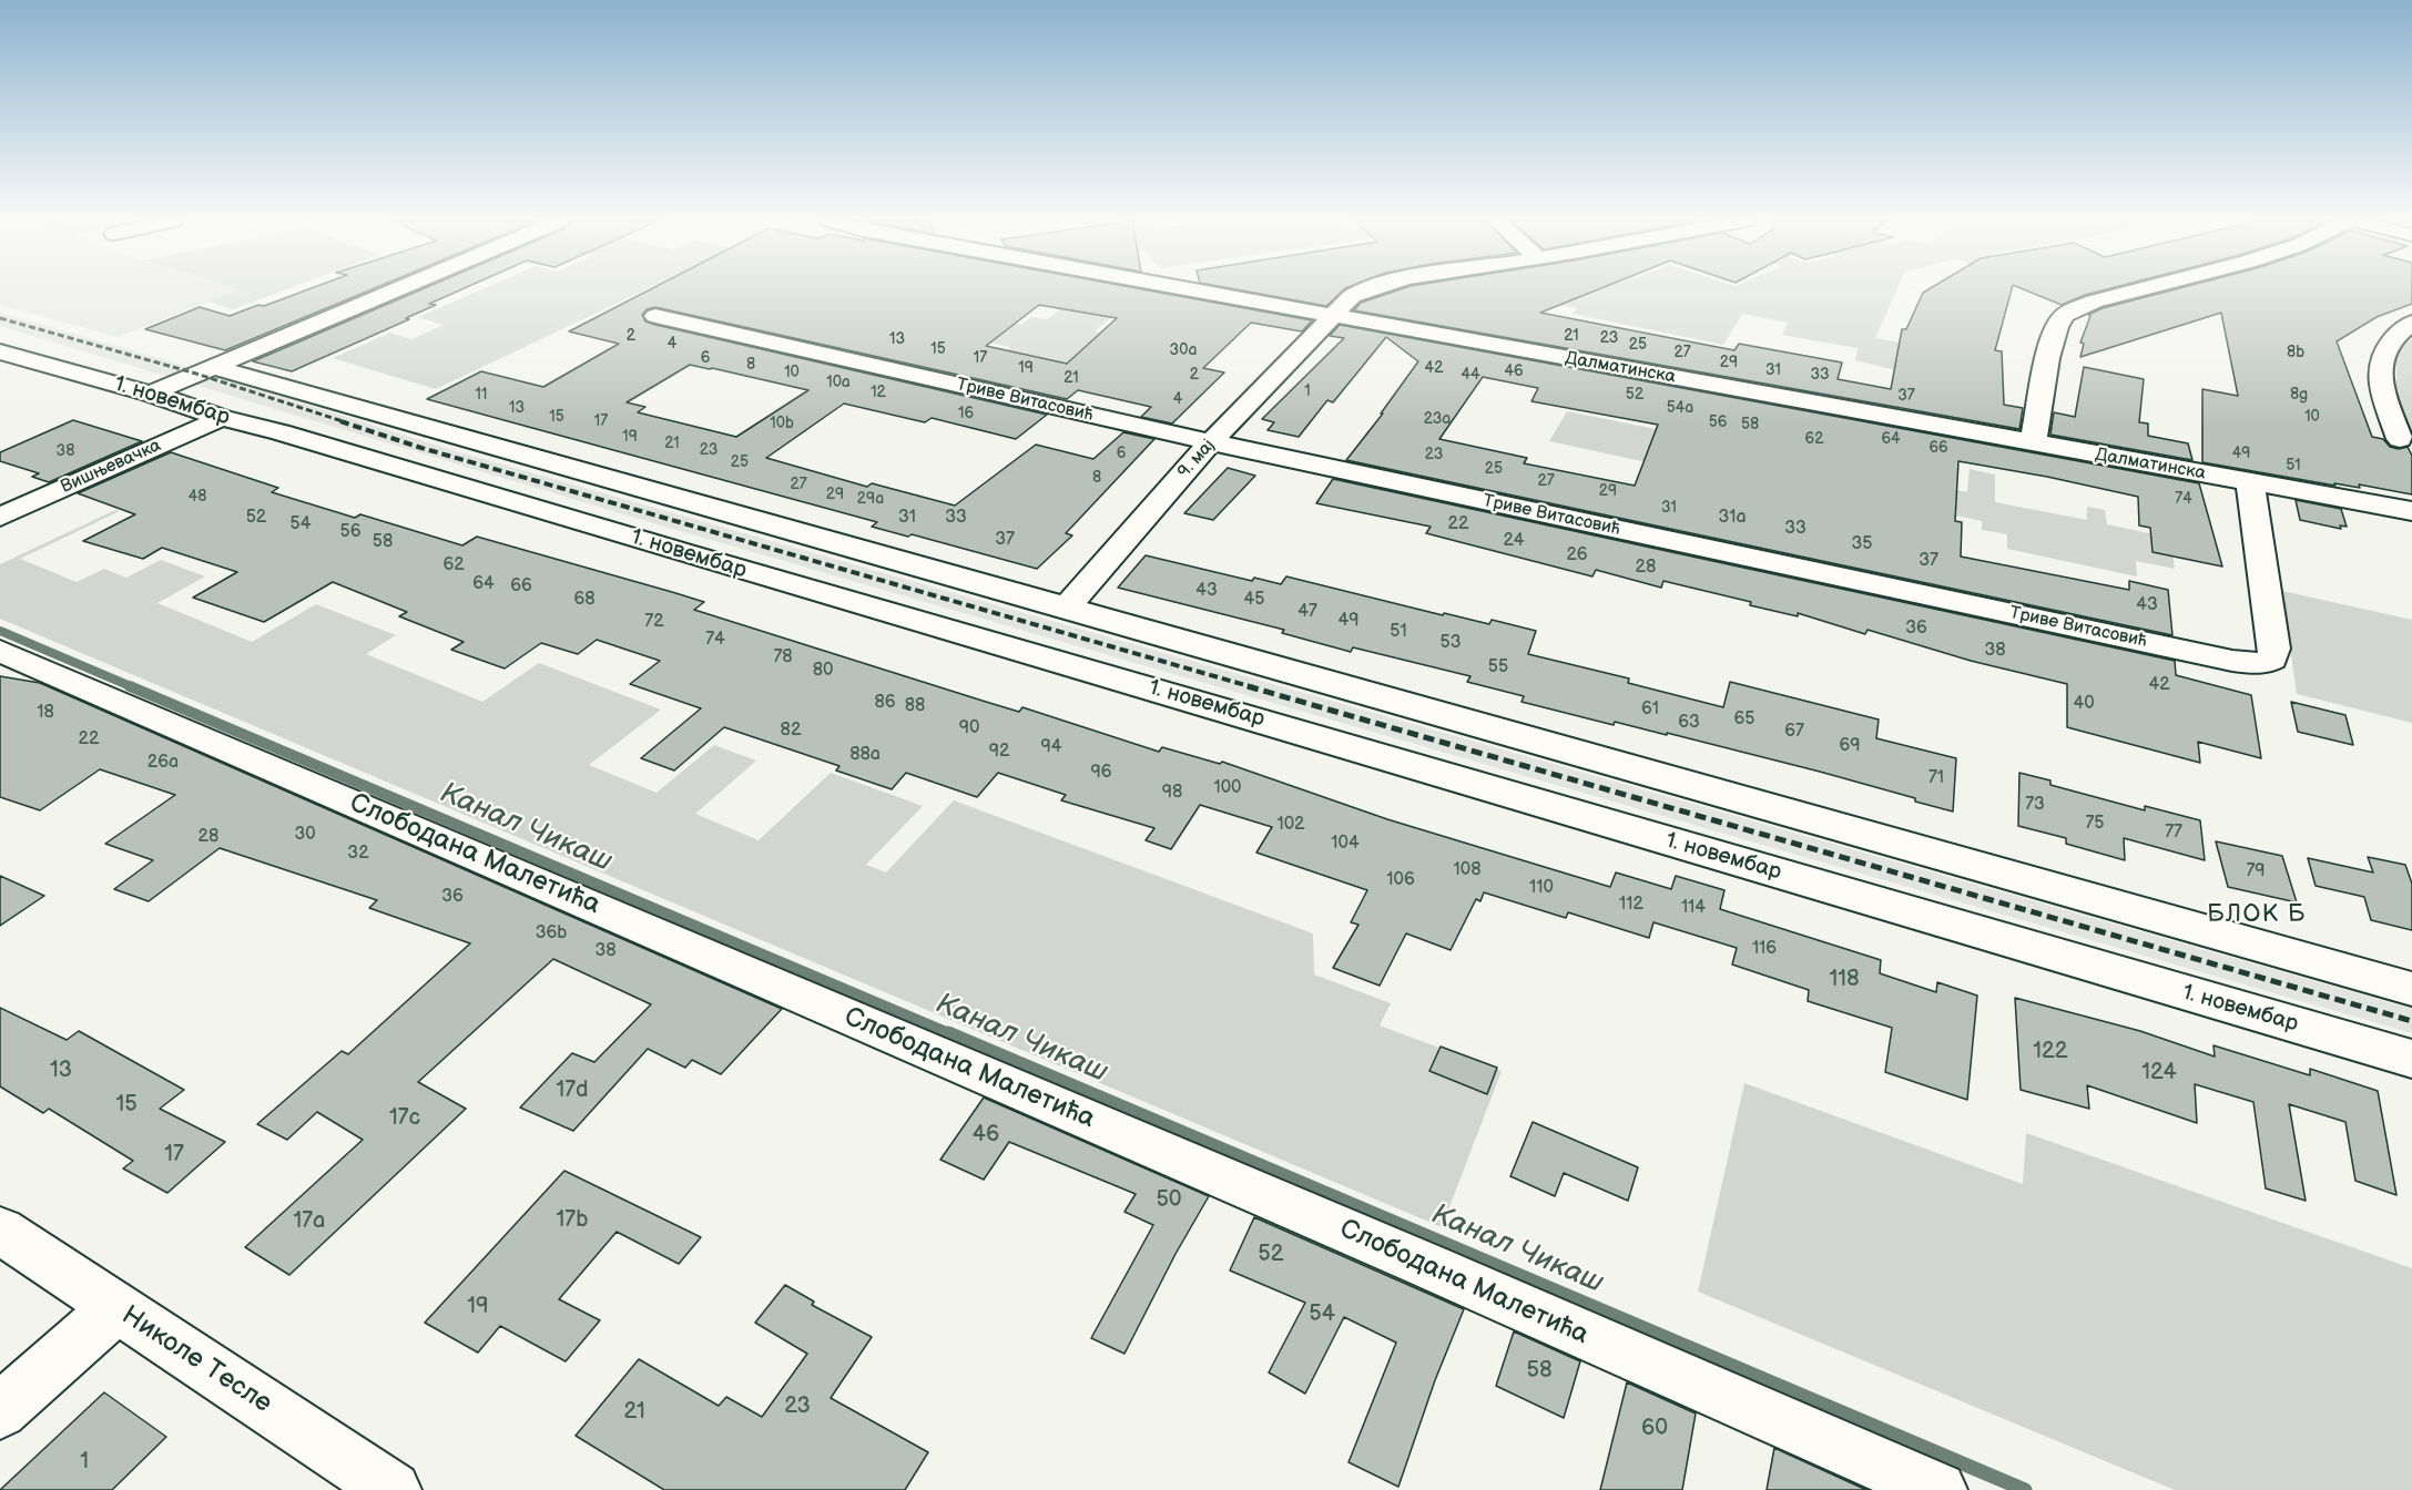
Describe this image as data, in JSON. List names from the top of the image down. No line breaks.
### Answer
{"streets":{"street":["Далматинска","Триве Витасовић","1. новембар","9. мај","Вишњевачка","Слободана Малетића","Николе Тесле"]},"crossings":[["Далматинска","Триве Витасовић"],["Далматинска","9. мај"],["Триве Витасовић","9. мај"],["1. новембар","9. мај"],["1. новембар","Вишњевачка"]],"districts":["БЛОК Б"],"water":["Канал Чикаш"],"house_numbers":["2","21","23","13","4","25","15","30a","27","8b","6","17","29","8","19","42","31","46","10","2","44","33","21","10a","1","12","11","52","8g","37","4","13","54a","16","15","10","23a","17","56","10b","58","19","62","64","21","66","23","38","6","49","23","25","51","25","8","27","27","29","29","48","29a","74","31","52","31","33","31a","54","22","33","56","37","24","58","35","26","37","62","28","64","66","43","68","45","43","47","49","72","36","51","74","53","38","78","55","80","42","86","40","88","61","18","65","63","90","82","67","22","69","94","92","88a","26a","96","71","100","98","73","75","102","77","30","28","104","32","108","79","106","110","36","112","114","36b","116","38","118","122","13","124","17d","15","17c","46","17","50","17b","17a","52","19","54","58","23","21","60","1"]}
